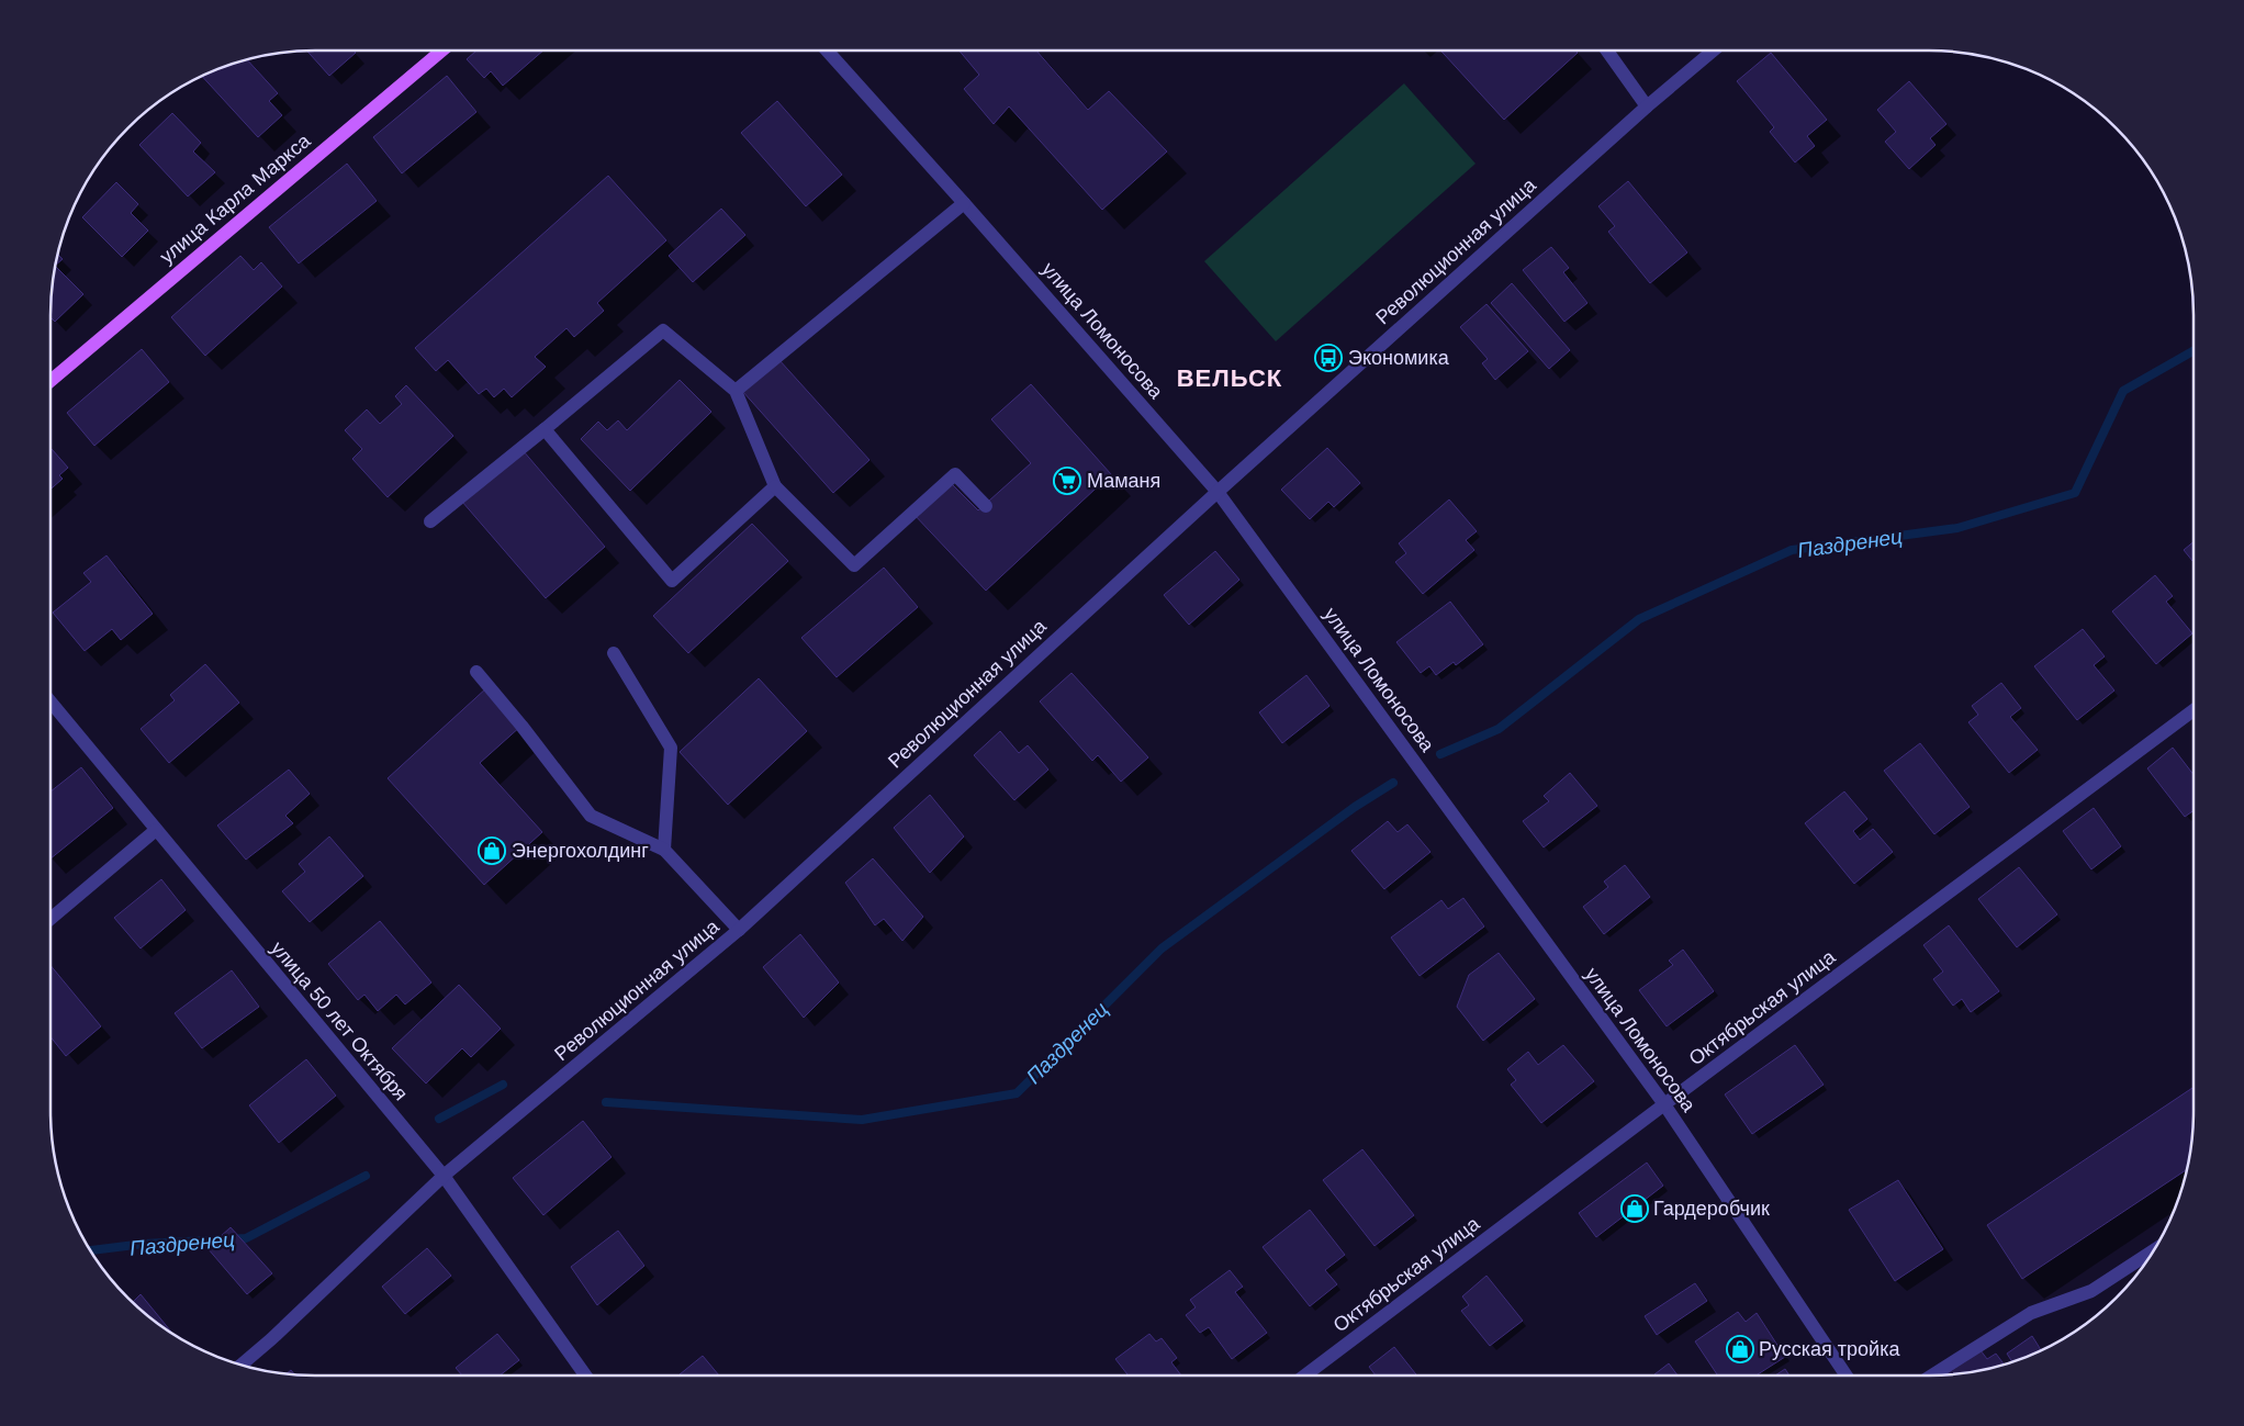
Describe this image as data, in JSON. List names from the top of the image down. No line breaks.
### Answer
{"streets":{"main road":["улица Карла Маркса"],"street":["Революционная улица","улица Ломоносова","Октябрьская улица","улица 50 лет Октября"]},"crossings":[["Революционная улица","улица Ломоносова"],["Революционная улица","улица 50 лет Октября"],["улица Ломоносова","Октябрьская улица"]],"districts":["ВЕЛЬСК"],"water":["Паздренец"],"places":{"bus stop":["Экономика"],"supermarket":["Маманя"],"shop":["Энергохолдинг","Гардеробчик","Русская тройка"]}}
